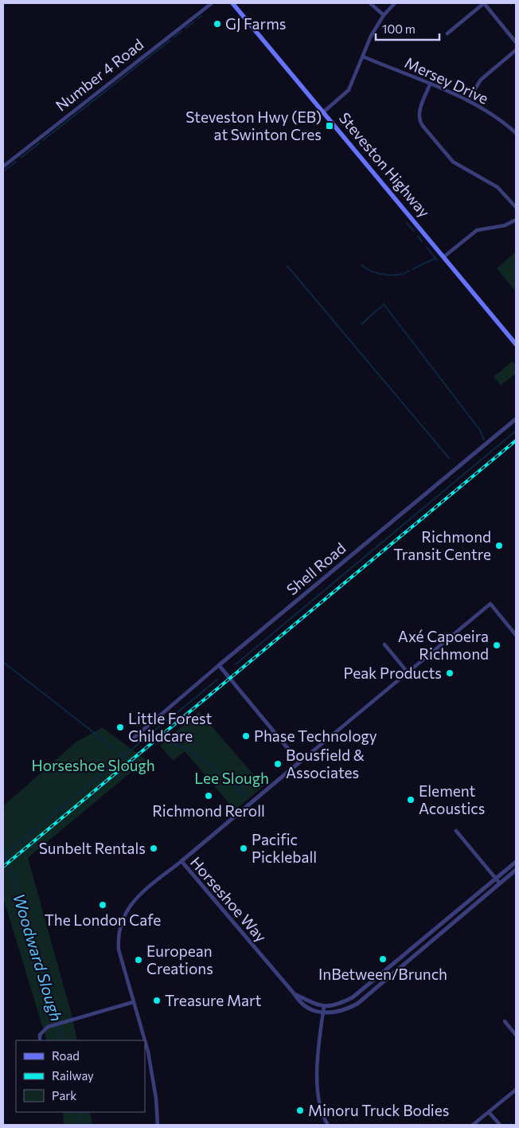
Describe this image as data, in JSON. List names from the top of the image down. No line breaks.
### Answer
{"streets":{"main road":["Steveston Highway"],"street":["Number 4 Road","Mersey Drive","Shell Road","Horseshoe Way"]},"water":["Woodward Slough"],"parks":["Horseshoe Slough","Lee Slough"],"places":{"other":["GJ Farms","Richmond Transit Centre","Axé Capoeira Richmond","Peak Products","Little Forest Childcare","Phase Technology","Bousfield & Associates","Richmond Reroll","Element Acoustics","Sunbelt Rentals","Pacific Pickleball","The London Cafe","InBetween/Brunch","European Creations","Treasure Mart","Minoru Truck Bodies"],"transit":["Steveston Hwy (EB) at Swinton Cres"]},"legend":["Road","Railway","Park"],"scale_bar":"100 m"}
